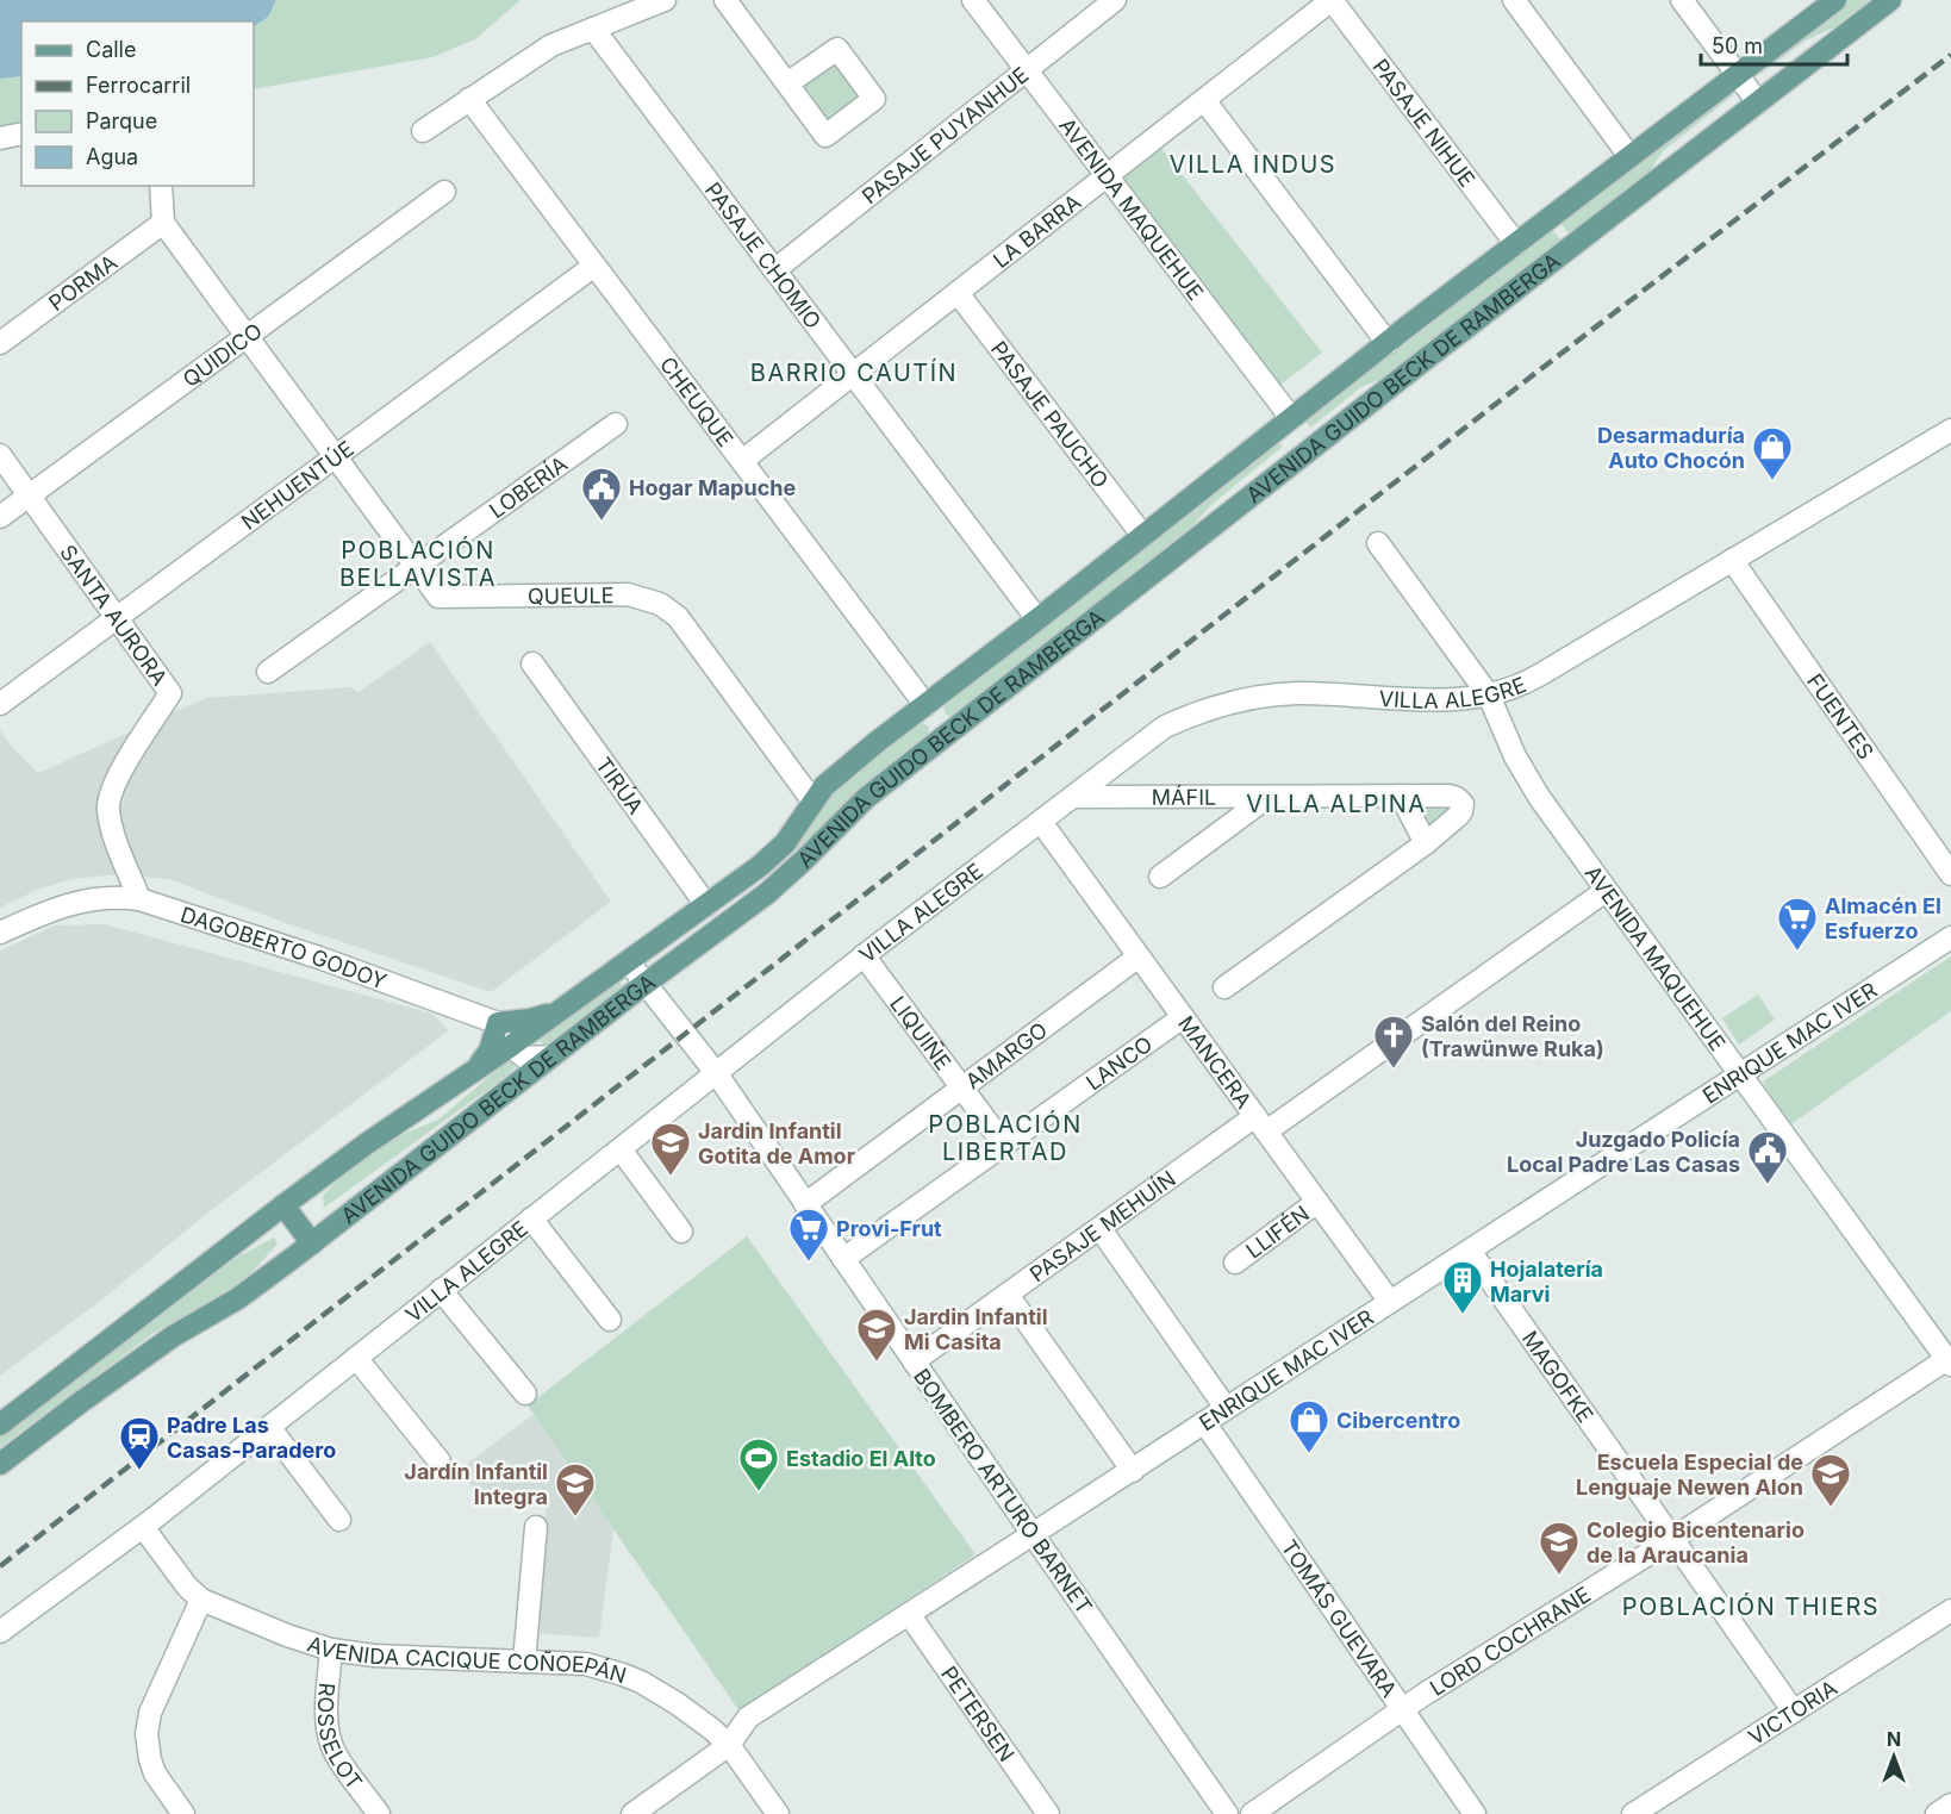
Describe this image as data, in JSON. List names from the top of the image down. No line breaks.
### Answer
{"streets":{"main road":["AVENIDA GUIDO BECK DE RAMBERGA"],"street":["PASAJE NIHUE","PASAJE PUYANHUE","AVENIDA MAQUEHUE","LA BARRA","PASAJE CHOMIO","PORMA","QUIDICO","CHEUQUE","PASAJE PAUCHO","NEHUENTÚE","LOBERÍA","QUEULE","SANTA AURORA","VILLA ALEGRE","FUENTES","TIRÚA","MÁFIL","DAGOBERTO GODOY","LIQUIÑE","ENRIQUE MAC IVER","AMARGO","MANCERA","LANCO","PASAJE MEHUÍN","LLIFÉN","MAGOFKE","BOMBERO ARTURO BARNET","TOMÁS GUEVARA","LORD COCHRANE","AVENIDA CACIQUE COÑOEPÁN","VICTORIA","PETERSEN","ROSSELOT"]},"crossings":[["PASAJE NIHUE","LA BARRA"],["PASAJE NIHUE","AVENIDA GUIDO BECK DE RAMBERGA"],["PASAJE PUYANHUE","AVENIDA MAQUEHUE"],["PASAJE PUYANHUE","PASAJE CHOMIO"],["AVENIDA MAQUEHUE","LA BARRA"],["AVENIDA MAQUEHUE","AVENIDA GUIDO BECK DE RAMBERGA"],["AVENIDA MAQUEHUE","VILLA ALEGRE"],["AVENIDA MAQUEHUE","ENRIQUE MAC IVER"],["AVENIDA MAQUEHUE","PASAJE MEHUÍN"],["AVENIDA MAQUEHUE","LORD COCHRANE"],["LA BARRA","PASAJE CHOMIO"],["LA BARRA","CHEUQUE"],["LA BARRA","PASAJE PAUCHO"],["PASAJE CHOMIO","AVENIDA GUIDO BECK DE RAMBERGA"],["PORMA","QUEULE"],["QUIDICO","QUEULE"],["QUIDICO","SANTA AURORA"],["AVENIDA GUIDO BECK DE RAMBERGA","CHEUQUE"],["AVENIDA GUIDO BECK DE RAMBERGA","PASAJE PAUCHO"],["AVENIDA GUIDO BECK DE RAMBERGA","QUEULE"],["AVENIDA GUIDO BECK DE RAMBERGA","TIRÚA"],["AVENIDA GUIDO BECK DE RAMBERGA","BOMBERO ARTURO BARNET"],["CHEUQUE","NEHUENTÚE"],["NEHUENTÚE","QUEULE"],["NEHUENTÚE","SANTA AURORA"],["LOBERÍA","QUEULE"],["SANTA AURORA","DAGOBERTO GODOY"],["VILLA ALEGRE","FUENTES"],["VILLA ALEGRE","MÁFIL"],["VILLA ALEGRE","LIQUIÑE"],["VILLA ALEGRE","MANCERA"],["VILLA ALEGRE","BOMBERO ARTURO BARNET"],["VILLA ALEGRE","AVENIDA CACIQUE COÑOEPÁN"],["LIQUIÑE","AMARGO"],["LIQUIÑE","LANCO"],["ENRIQUE MAC IVER","MANCERA"],["ENRIQUE MAC IVER","MAGOFKE"],["ENRIQUE MAC IVER","BOMBERO ARTURO BARNET"],["ENRIQUE MAC IVER","TOMÁS GUEVARA"],["ENRIQUE MAC IVER","AVENIDA CACIQUE COÑOEPÁN"],["ENRIQUE MAC IVER","PETERSEN"],["AMARGO","MANCERA"],["AMARGO","BOMBERO ARTURO BARNET"],["MANCERA","LANCO"],["MANCERA","PASAJE MEHUÍN"],["MANCERA","LLIFÉN"],["LANCO","BOMBERO ARTURO BARNET"],["PASAJE MEHUÍN","BOMBERO ARTURO BARNET"],["MAGOFKE","LORD COCHRANE"],["MAGOFKE","VICTORIA"],["TOMÁS GUEVARA","LORD COCHRANE"],["AVENIDA CACIQUE COÑOEPÁN","ROSSELOT"]],"districts":["VILLA INDUS","BARRIO CAUTÍN","POBLACIÓN BELLAVISTA","VILLA ALPINA","POBLACIÓN LIBERTAD","POBLACIÓN THIERS"],"places":{"shop":["Desarmaduría Auto Chocón","Cibercentro"],"public building":["Hogar Mapuche","Juzgado Policía Local Padre Las Casas"],"supermarket":["Almacén El Esfuerzo","Provi-Frut"],"church":["Salón del Reino (Trawünwe Ruka)"],"school or university":["Jardin Infantil Gotita de Amor","Jardin Infantil Mi Casita","Escuela Especial de Lenguaje Newen Alon","Jardín Infantil Integra","Colegio Bicentenario de la Araucania"],"building":["Hojalatería Marvi"],"station":["Padre Las Casas-Paradero"],"sports":["Estadio El Alto"]},"legend":["Calle","Ferrocarril","Parque","Agua"],"scale_bar":"50 m","north":"top"}
